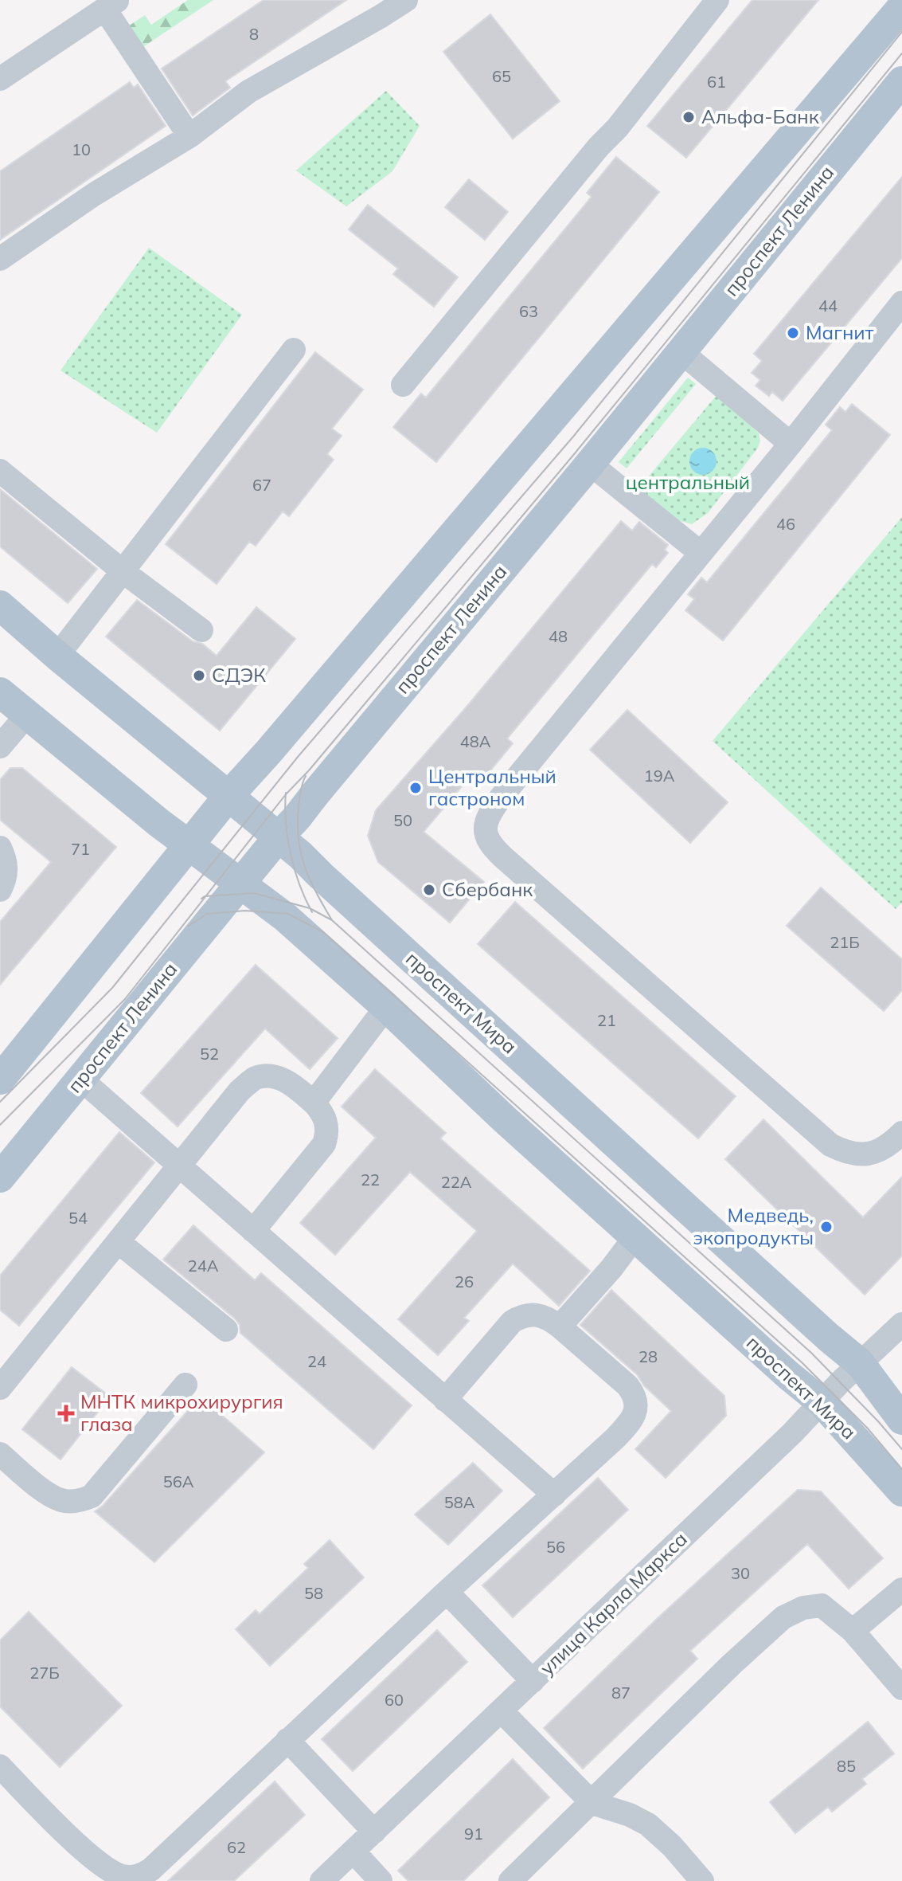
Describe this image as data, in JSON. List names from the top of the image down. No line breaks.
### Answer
{"streets":{"main road":["проспект Ленина","проспект Мира"],"street":["улица Карла Маркса"]},"crossings":[["проспект Ленина","проспект Мира"],["проспект Мира","улица Карла Маркса"]],"parks":["центральный"],"places":{"other":["Альфа-Банк","Магнит","СДЭК","Центральный гастроном","Сбербанк","Медведь, экопродукты"],"health":["МНТК микрохирургия глаза"]},"house_numbers":["8","65","61","10","44","63","67","46","48","48А","19А","50","71","21Б","21","52","22","22А","54","24А","26","28","24","56А","58А","56","30","58","27Б","87","60","85","91","62"]}
